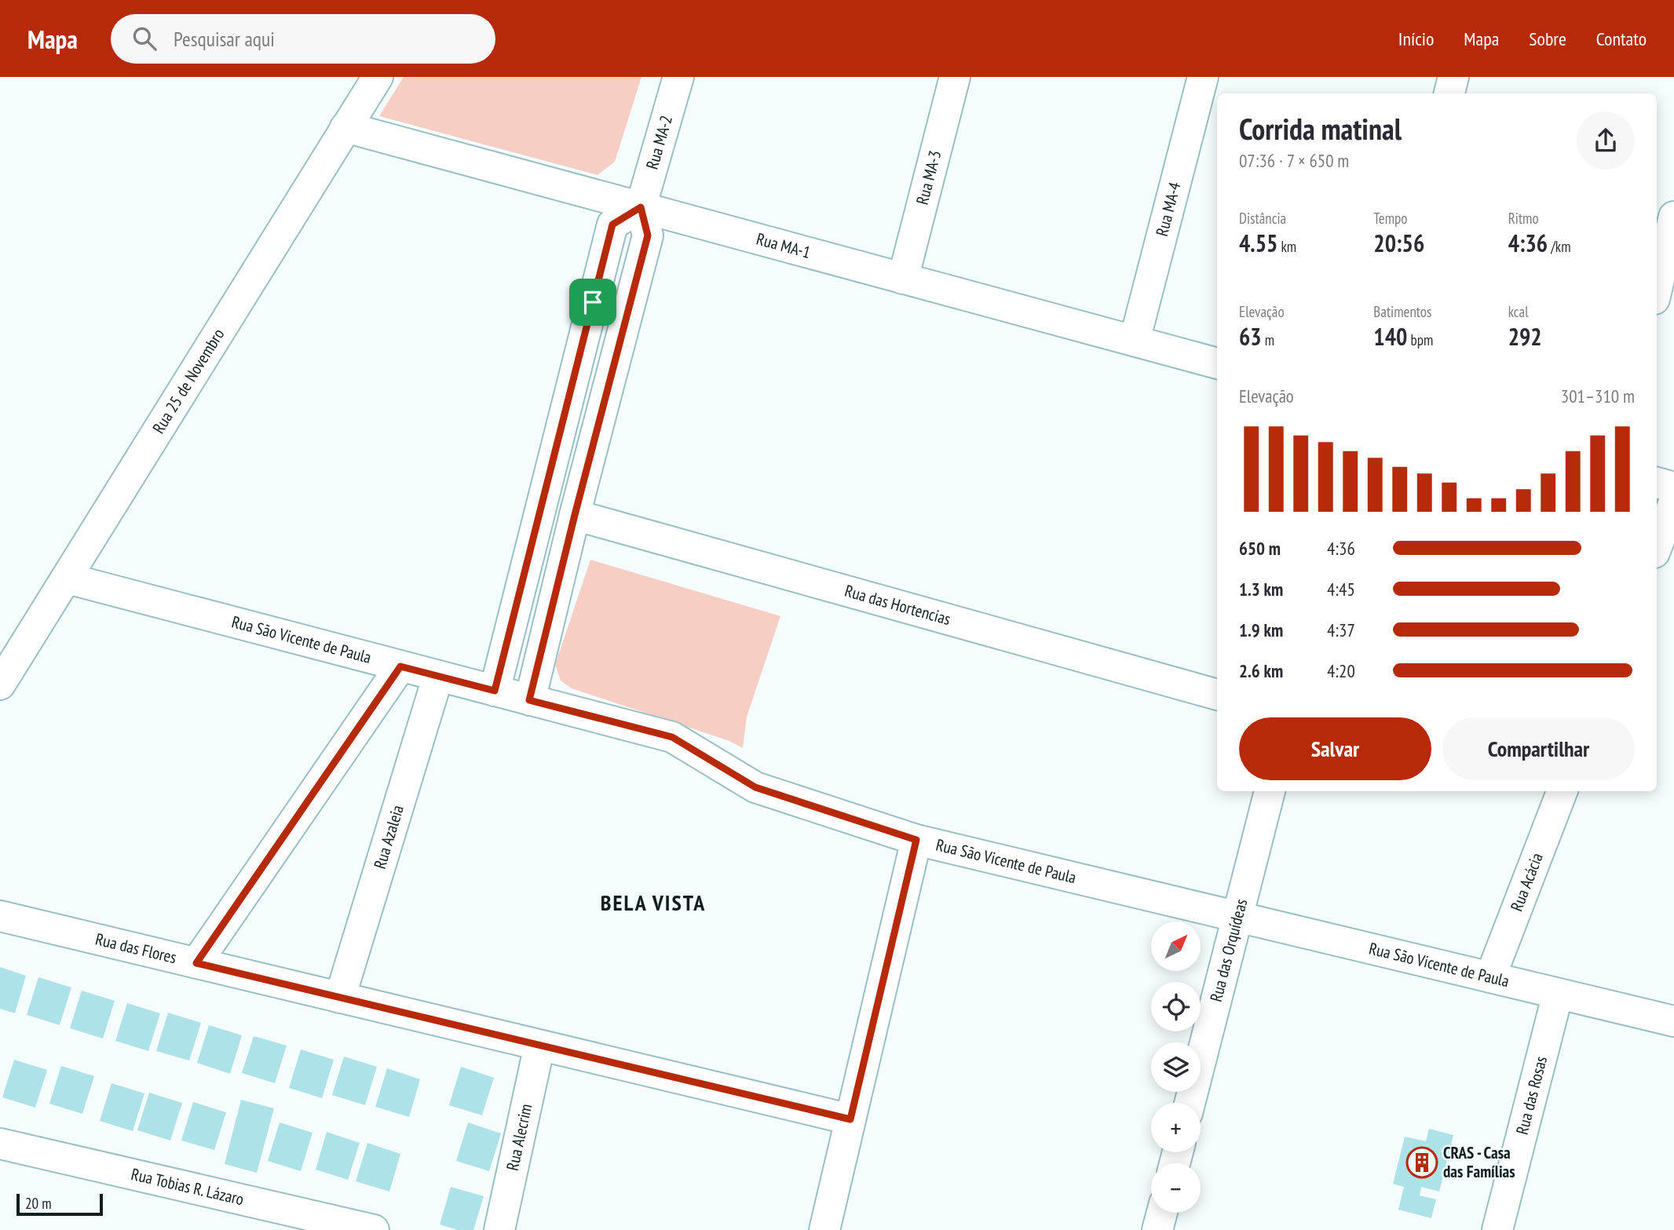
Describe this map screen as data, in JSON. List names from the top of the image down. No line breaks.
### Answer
{"streets":{"street":["Rua MA-2","Rua MA-3","Rua MA-4","Rua MA-1","Rua 25 de Novembro","Rua das Hortencias","Rua São Vicente de Paula","Rua Azaleia","Rua Acácia","Rua das Flores","Rua das Orquídeas","Rua das Rosas","Rua Alecrim","Rua Tobias R. Lázaro"]},"crossings":[["Rua MA-2","Rua MA-1"],["Rua MA-3","Rua MA-1"],["Rua MA-4","Rua MA-1"],["Rua MA-1","Rua 25 de Novembro"],["Rua 25 de Novembro","Rua São Vicente de Paula"],["Rua São Vicente de Paula","Rua Azaleia"],["Rua São Vicente de Paula","Rua Acácia"],["Rua São Vicente de Paula","Rua das Orquídeas"],["Rua São Vicente de Paula","Rua das Rosas"],["Rua Azaleia","Rua das Flores"],["Rua das Flores","Rua Alecrim"]],"districts":["BELA VISTA"],"places":{"building":["CRAS - Casa das Famílias"]},"scale_bar":"20 m","north":"top right","page":{"header":"Mapa","search":"Pesquisar aqui","nav":["Início","Mapa","Sobre","Contato"],"heading":["Corrida matinal","07:36 · 7 × 650 m"],"stats":[["Distância","4.55 km"],["Tempo","20:56"],["Ritmo","4:36 /km"],["Elevação","63 m"],["Batimentos","140 bpm"],["kcal","292"]],"chart":["Elevação","301–310 m"],"list":[{"name":"650 m","note":"4:36"},{"name":"1.3 km","note":"4:45"},{"name":"1.9 km","note":"4:37"},{"name":"2.6 km","note":"4:20"}],"buttons":["Salvar","Compartilhar"],"map_buttons":["+","−"],"scale":"20 m"}}
